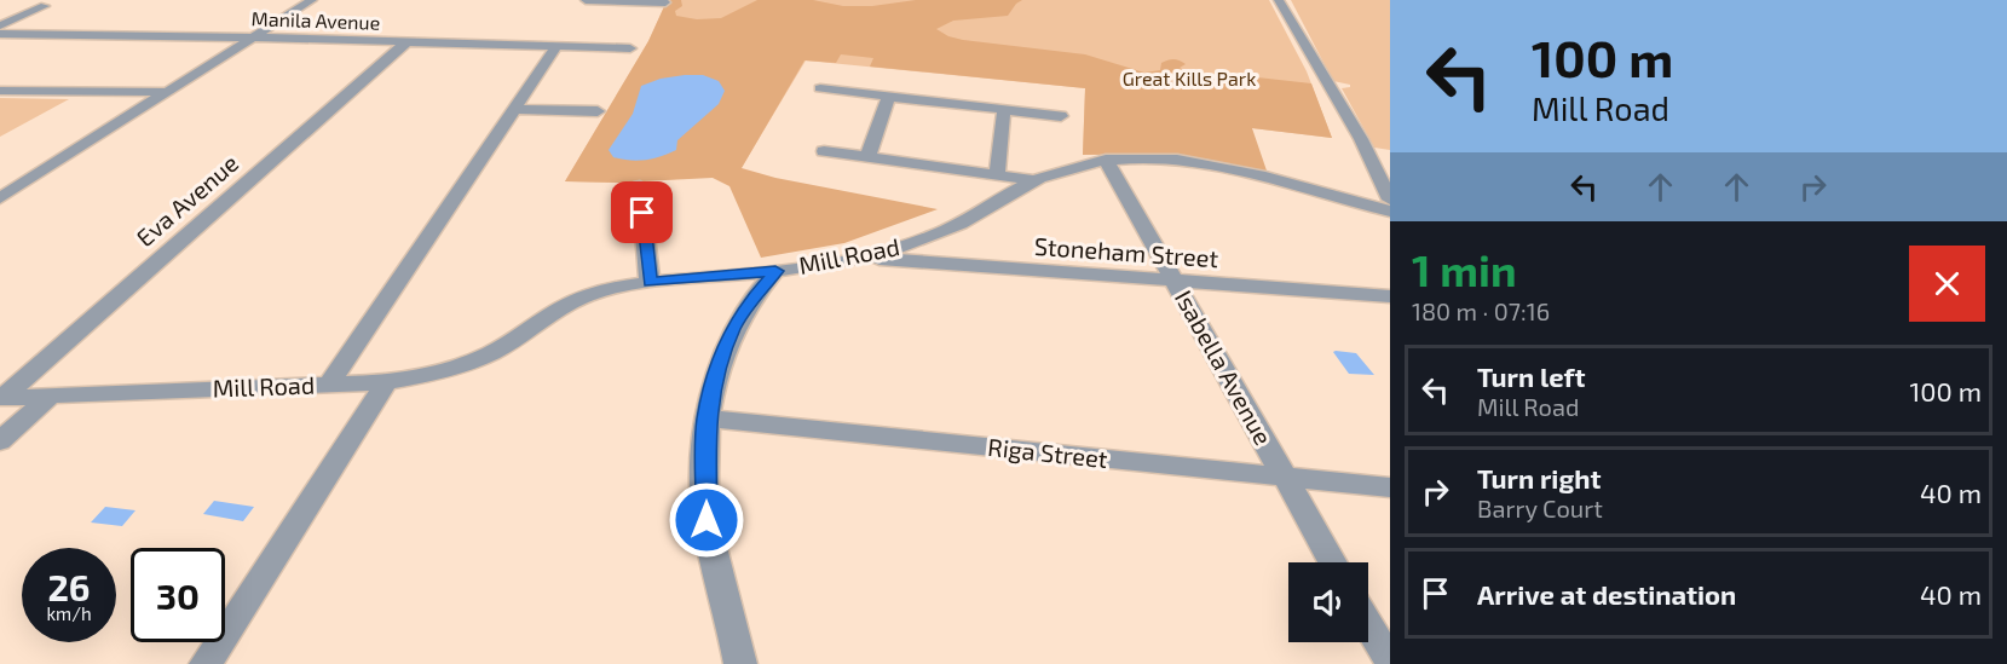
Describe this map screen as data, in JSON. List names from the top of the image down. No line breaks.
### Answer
{"streets":{"street":["Manila Avenue","Eva Avenue","Stoneham Street","Mill Road","Isabella Avenue","Riga Street"]},"crossings":[["Manila Avenue","Eva Avenue"],["Eva Avenue","Mill Road"],["Stoneham Street","Mill Road"],["Stoneham Street","Isabella Avenue"],["Mill Road","Isabella Avenue"],["Isabella Avenue","Riga Street"]],"parks":["Great Kills Park"],"page":{"turn":["100 m","Mill Road"],"heading":["1 min","180 m · 07:16"],"list":[{"name":"Turn left","note":"Mill Road","value":"100 m"},{"name":"Turn right","note":"Barry Court","value":"40 m"},{"name":"Arrive at destination","value":"40 m"}],"speed":"26 km/h","limit":"30"}}
